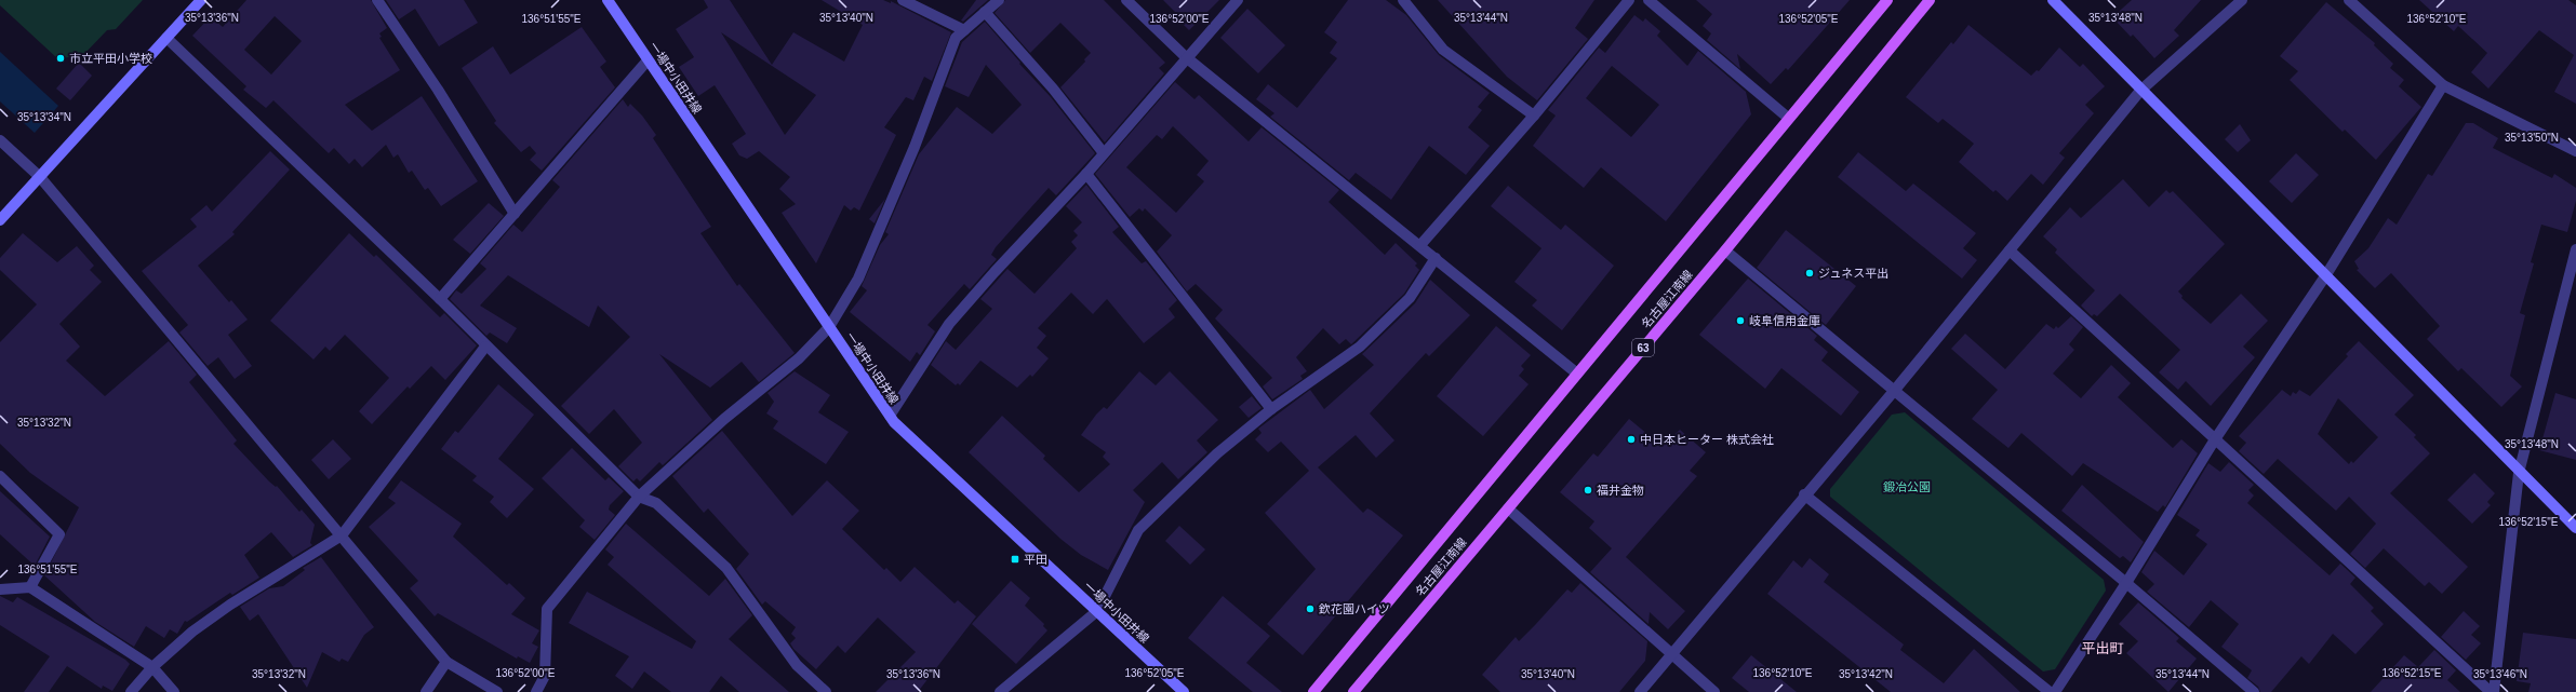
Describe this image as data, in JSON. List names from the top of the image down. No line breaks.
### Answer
{"streets":{"main road":["名古屋江南線","63"],"street":["一場中小田井線"]},"districts":["平出町"],"parks":["鍛冶公園"],"places":{"other":["市立平田小学校","ジュネス平出","岐阜信用金庫","中日本ヒーター 株式会社","福井金物","欽花園ハイツ"],"transit":["平田"]},"coordinates":["35°13'36\"N","35°13'40\"N","35°13'44\"N","35°13'48\"N","136°51'55\"E","136°52'00\"E","136°52'05\"E","136°52'10\"E","35°13'34\"N","35°13'50\"N","35°13'32\"N","136°52'15\"E","35°13'42\"N","35°13'46\"N"]}
